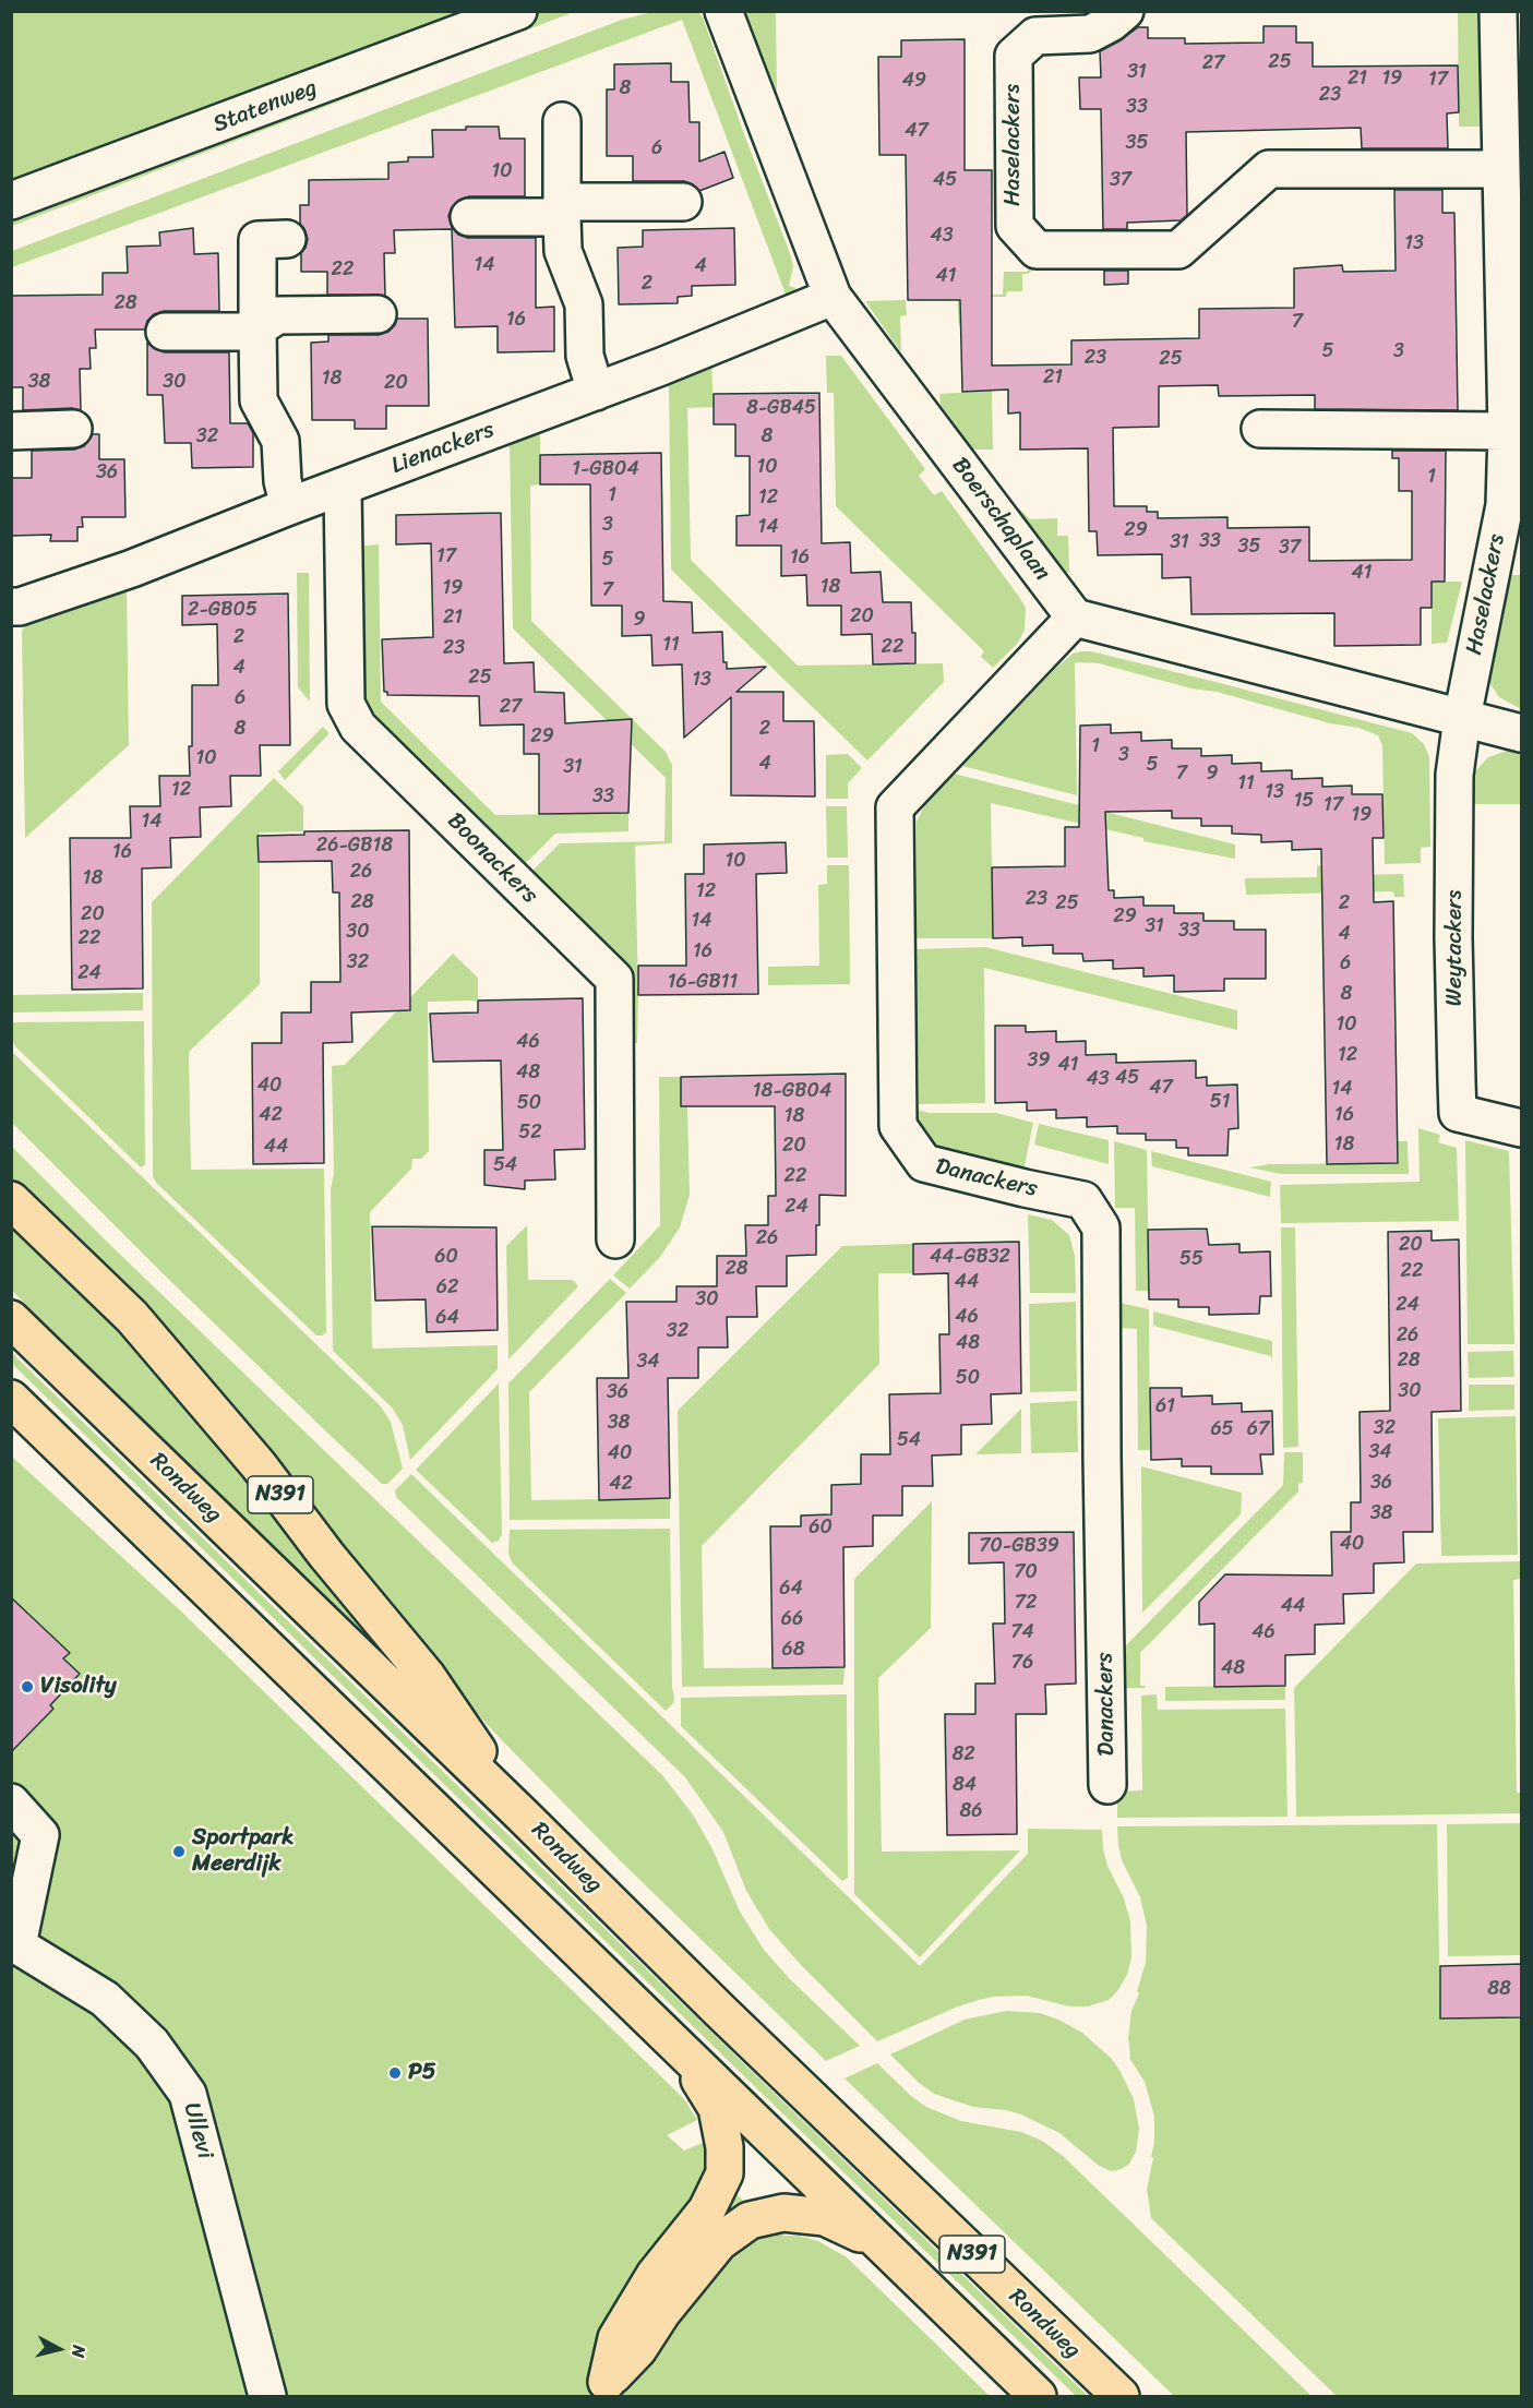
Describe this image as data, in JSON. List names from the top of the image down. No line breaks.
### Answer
{"streets":{"main road":["Rondweg","N391"],"street":["Statenweg","Haselackers","Lienackers","Boerschaplaan","Boonackers","Weytackers","Danackers","Ullevi"]},"crossings":[["Haselackers","Weytackers"],["Lienackers","Boerschaplaan"],["Lienackers","Boonackers"],["Boerschaplaan","Danackers"],["Rondweg","N391"]],"places":["Visolity","Sportpark Meerdijk","P5"],"house_numbers":["25","27","31","21","19","17","49","8","23","33","47","35","6","10","45","37","43","13","14","4","22","41","2","28","16","7","5","3","23","25","21","18","38","30","20","8-GB45","32","8","10","1-GB04","36","1","1","12","3","14","29","33","31","35","37","17","16","5","41","18","19","7","2-GB05","20","21","9","2","11","22","23","4","25","13","6","27","8","2","29","1","3","10","4","5","31","7","9","11","12","13","33","15","17","19","14","26-GB18","16","10","26","18","12","23","28","25","2","20","29","14","31","33","30","4","22","16","32","6","24","16-GB11","8","10","46","12","39","41","48","45","43","40","47","14","18-GB04","51","50","42","16","18","52","18","20","44","54","22","24","26","20","60","44-GB32","55","28","22","44","62","30","24","46","64","32","26","48","28","34","50","30","36","61","38","32","65","67","54","34","40","36","42","38","60","40","70-GB39","70","64","72","44","66","74","46","68","76","48","82","84","86","88"],"north":"right"}
